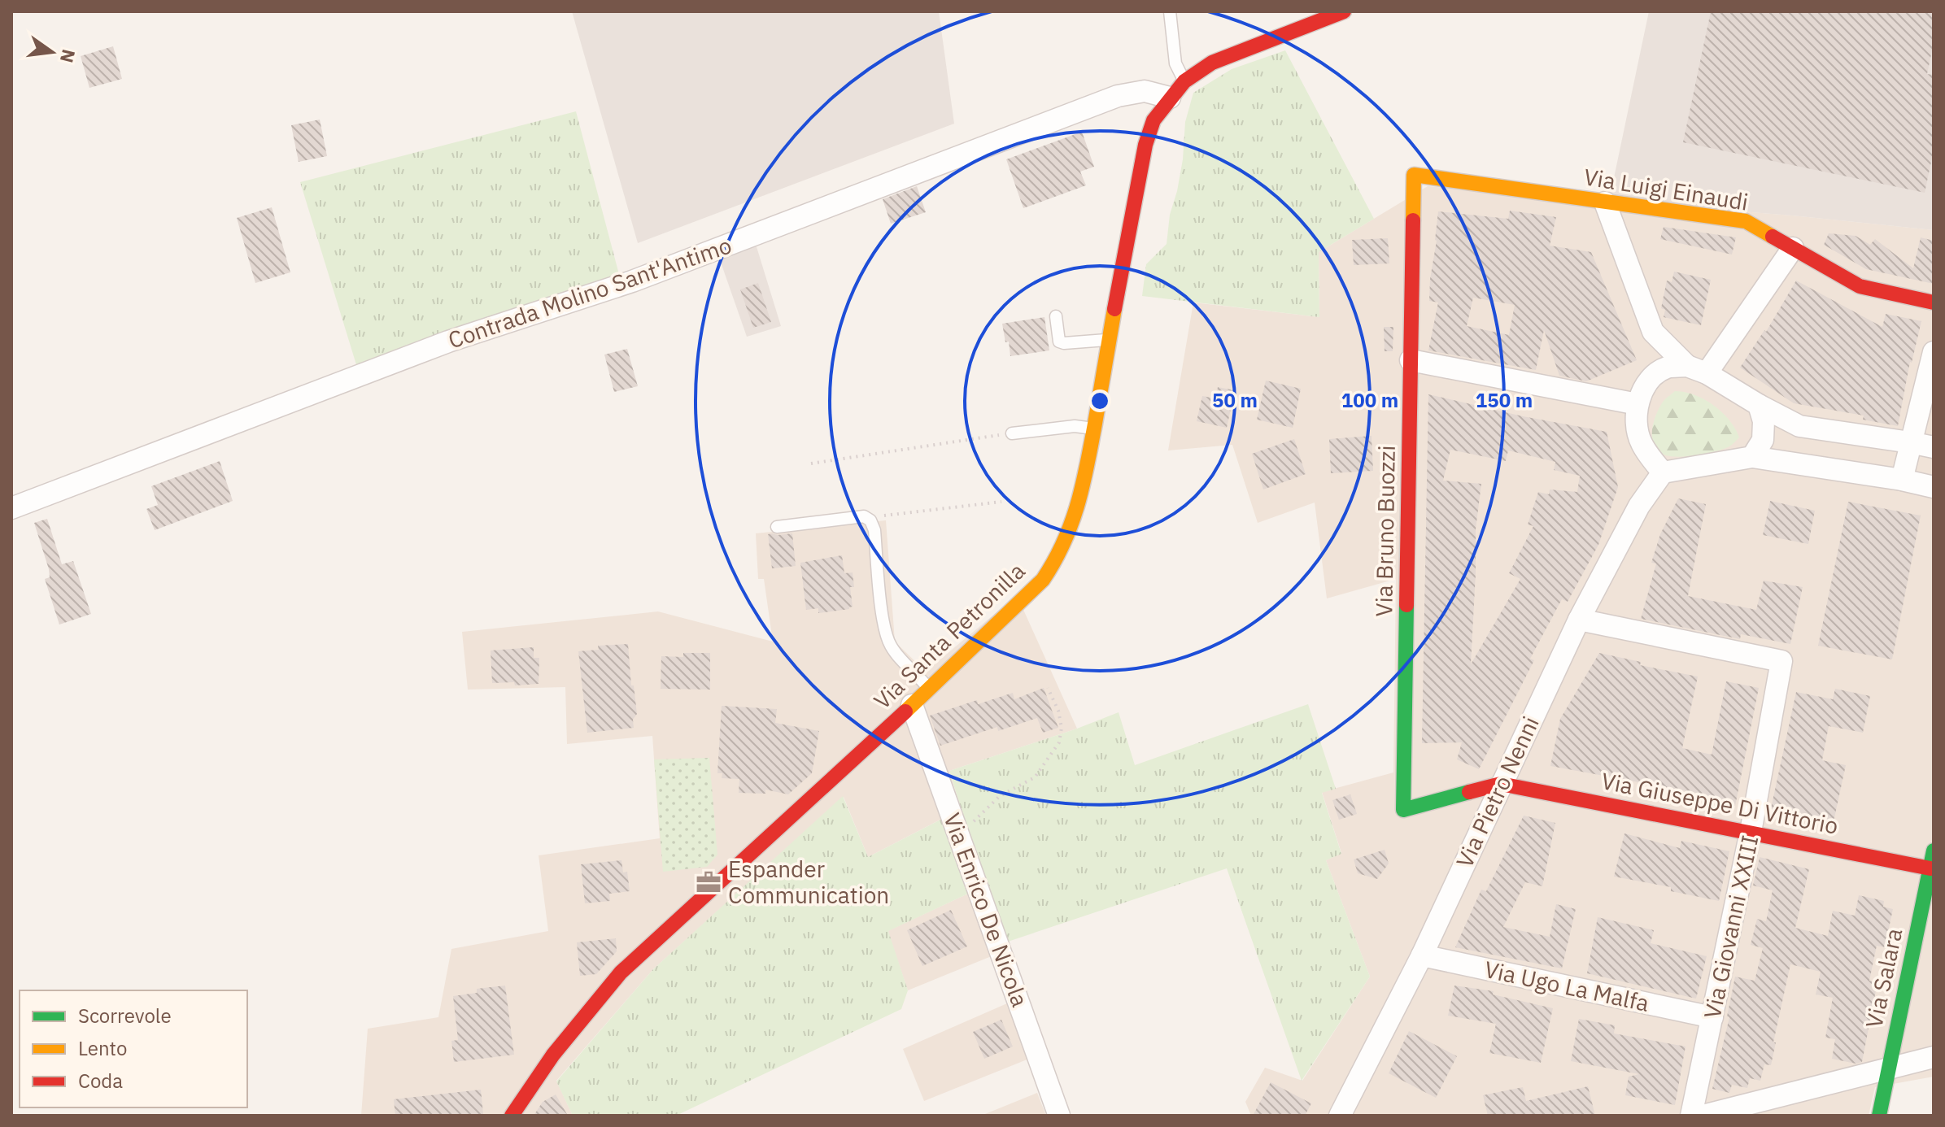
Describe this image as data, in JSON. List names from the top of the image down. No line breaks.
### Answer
{"streets":{"street":["Via Luigi Einaudi","Contrada Molino Sant'Antimo","Via Bruno Buozzi","Via Santa Petronilla","Via Pietro Nenni","Via Giuseppe Di Vittorio","Via Enrico De Nicola","Via Giovanni XXIII","Via Salara","Via Ugo La Malfa"]},"crossings":[["Via Luigi Einaudi","Via Bruno Buozzi"],["Contrada Molino Sant'Antimo","Via Santa Petronilla"],["Via Bruno Buozzi","Via Pietro Nenni"],["Via Bruno Buozzi","Via Giuseppe Di Vittorio"],["Via Santa Petronilla","Via Enrico De Nicola"],["Via Pietro Nenni","Via Giuseppe Di Vittorio"],["Via Pietro Nenni","Via Giovanni XXIII"],["Via Pietro Nenni","Via Ugo La Malfa"],["Via Giuseppe Di Vittorio","Via Giovanni XXIII"],["Via Giuseppe Di Vittorio","Via Salara"],["Via Giovanni XXIII","Via Ugo La Malfa"]],"places":{"office":["Espander Communication"]},"legend":["Scorrevole","Lento","Coda"],"north":"right","rings":["50 m","100 m","150 m"]}
